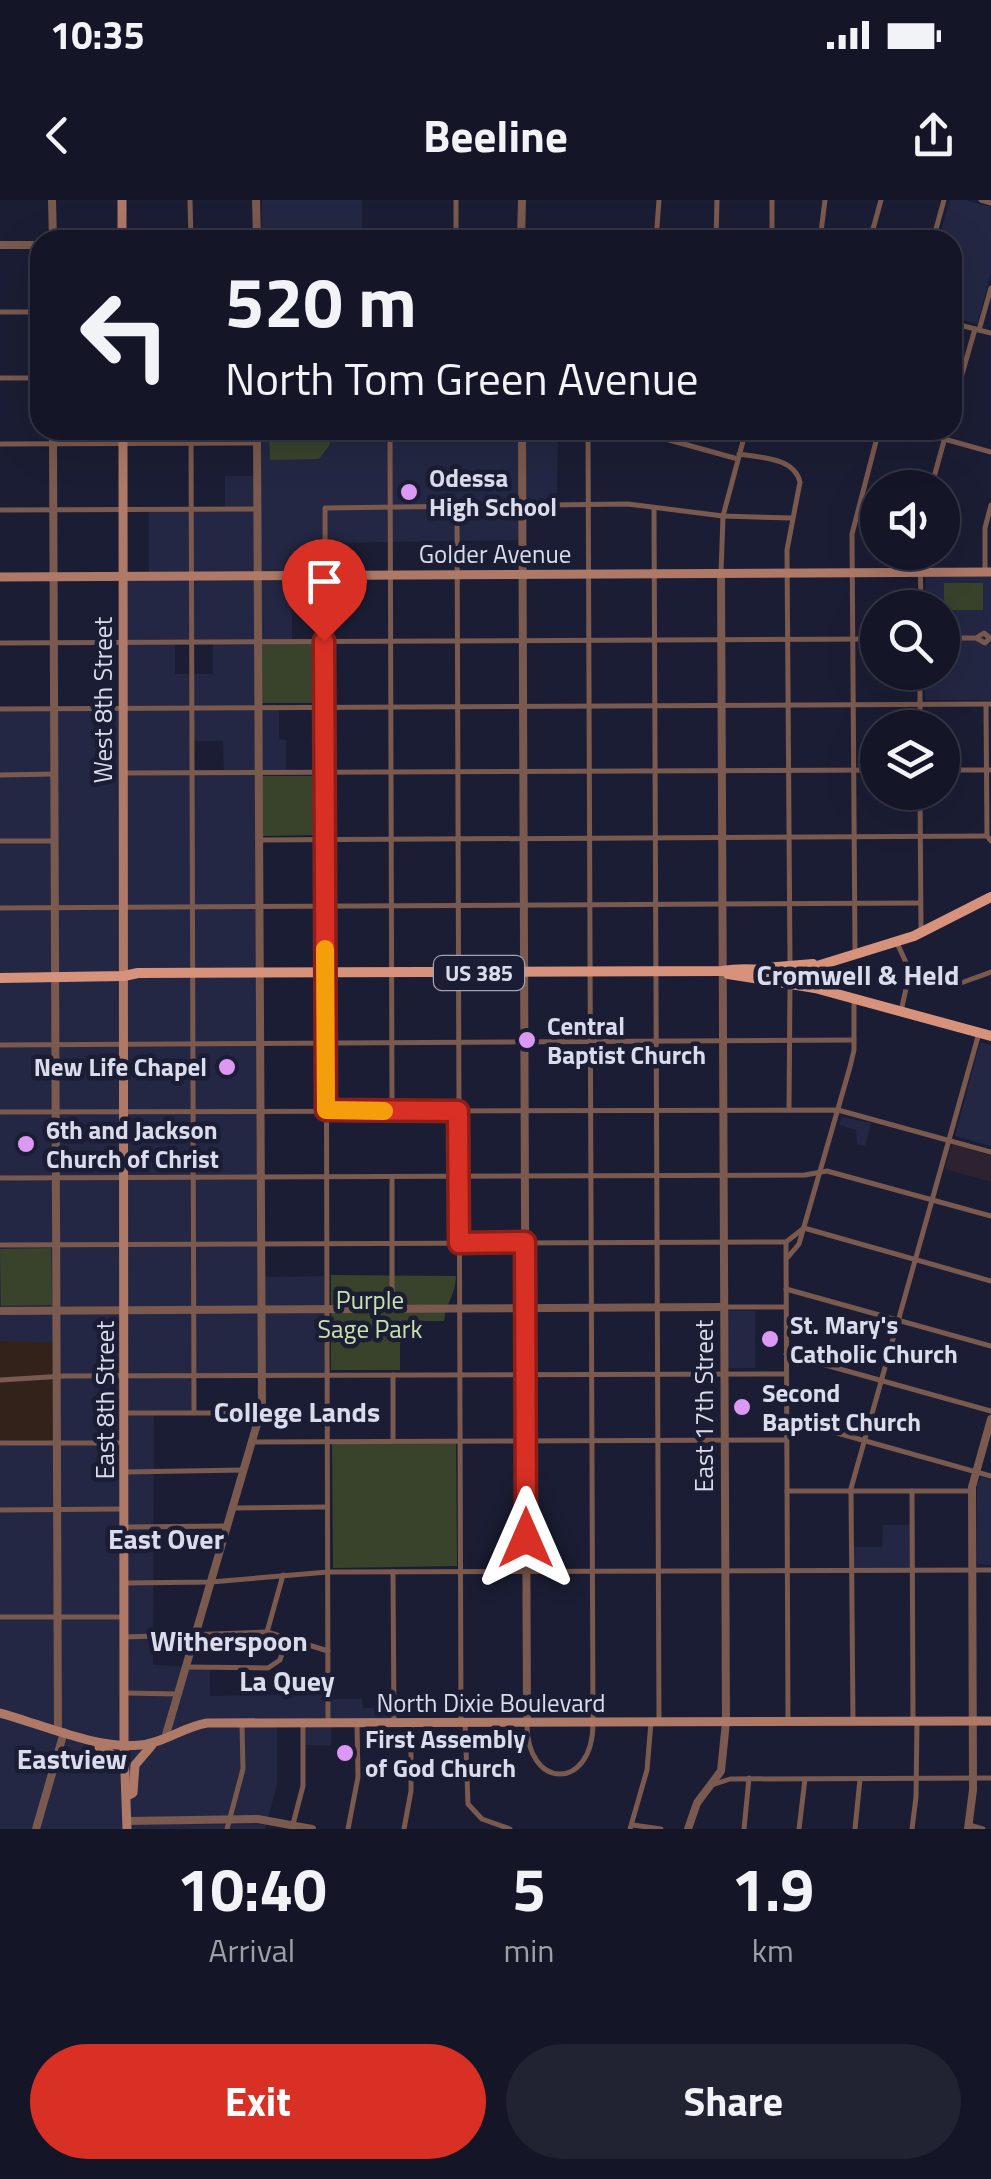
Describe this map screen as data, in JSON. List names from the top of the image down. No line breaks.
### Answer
{"streets":{"main road":["Golder Avenue","West 8th Street","US 385","East 8th Street","North Dixie Boulevard"],"street":["East 17th Street"]},"crossings":[["Golder Avenue","West 8th Street"],["Golder Avenue","East 17th Street"],["West 8th Street","US 385"],["West 8th Street","East 8th Street"],["US 385","East 8th Street"],["US 385","East 17th Street"],["East 8th Street","North Dixie Boulevard"],["East 17th Street","North Dixie Boulevard"]],"districts":["Cromwell & Held","College Lands","East Over","Witherspoon","La Quey","Eastview"],"parks":["Purple Sage Park"],"places":["Odessa High School","Central Baptist Church","New Life Chapel","6th and Jackson Church of Christ","St. Mary's Catholic Church","Second Baptist Church","First Assembly of God Church"],"page":{"status":"10:35","header":"Beeline","turn":["520 m","North Tom Green Avenue"],"eta":["10:40","Arrival","5","min","1.9","km"],"buttons":["Exit","Share"]}}
